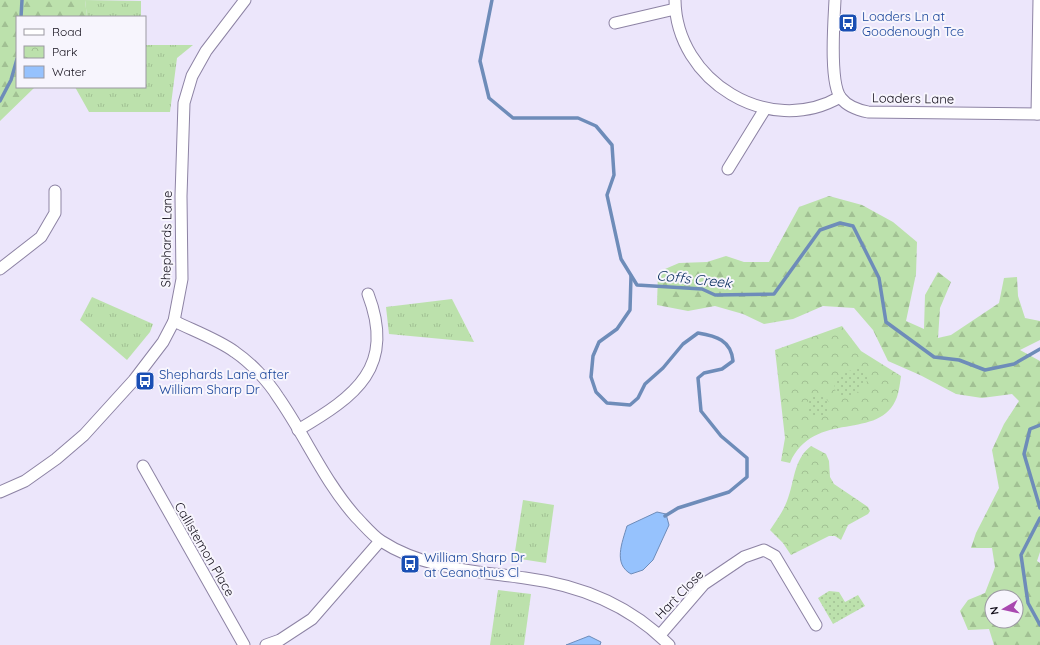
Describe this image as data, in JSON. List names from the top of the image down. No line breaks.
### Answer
{"streets":{"street":["Loaders Lane","Shephards Lane","Callistemon Place","Hart Close"]},"water":["Coffs Creek"],"places":{"bus stop":["Loaders Ln at Goodenough Tce","Shephards Lane after William Sharp Dr","William Sharp Dr at Ceanothus Cl"]},"legend":["Road","Park","Water"],"north":"left"}
